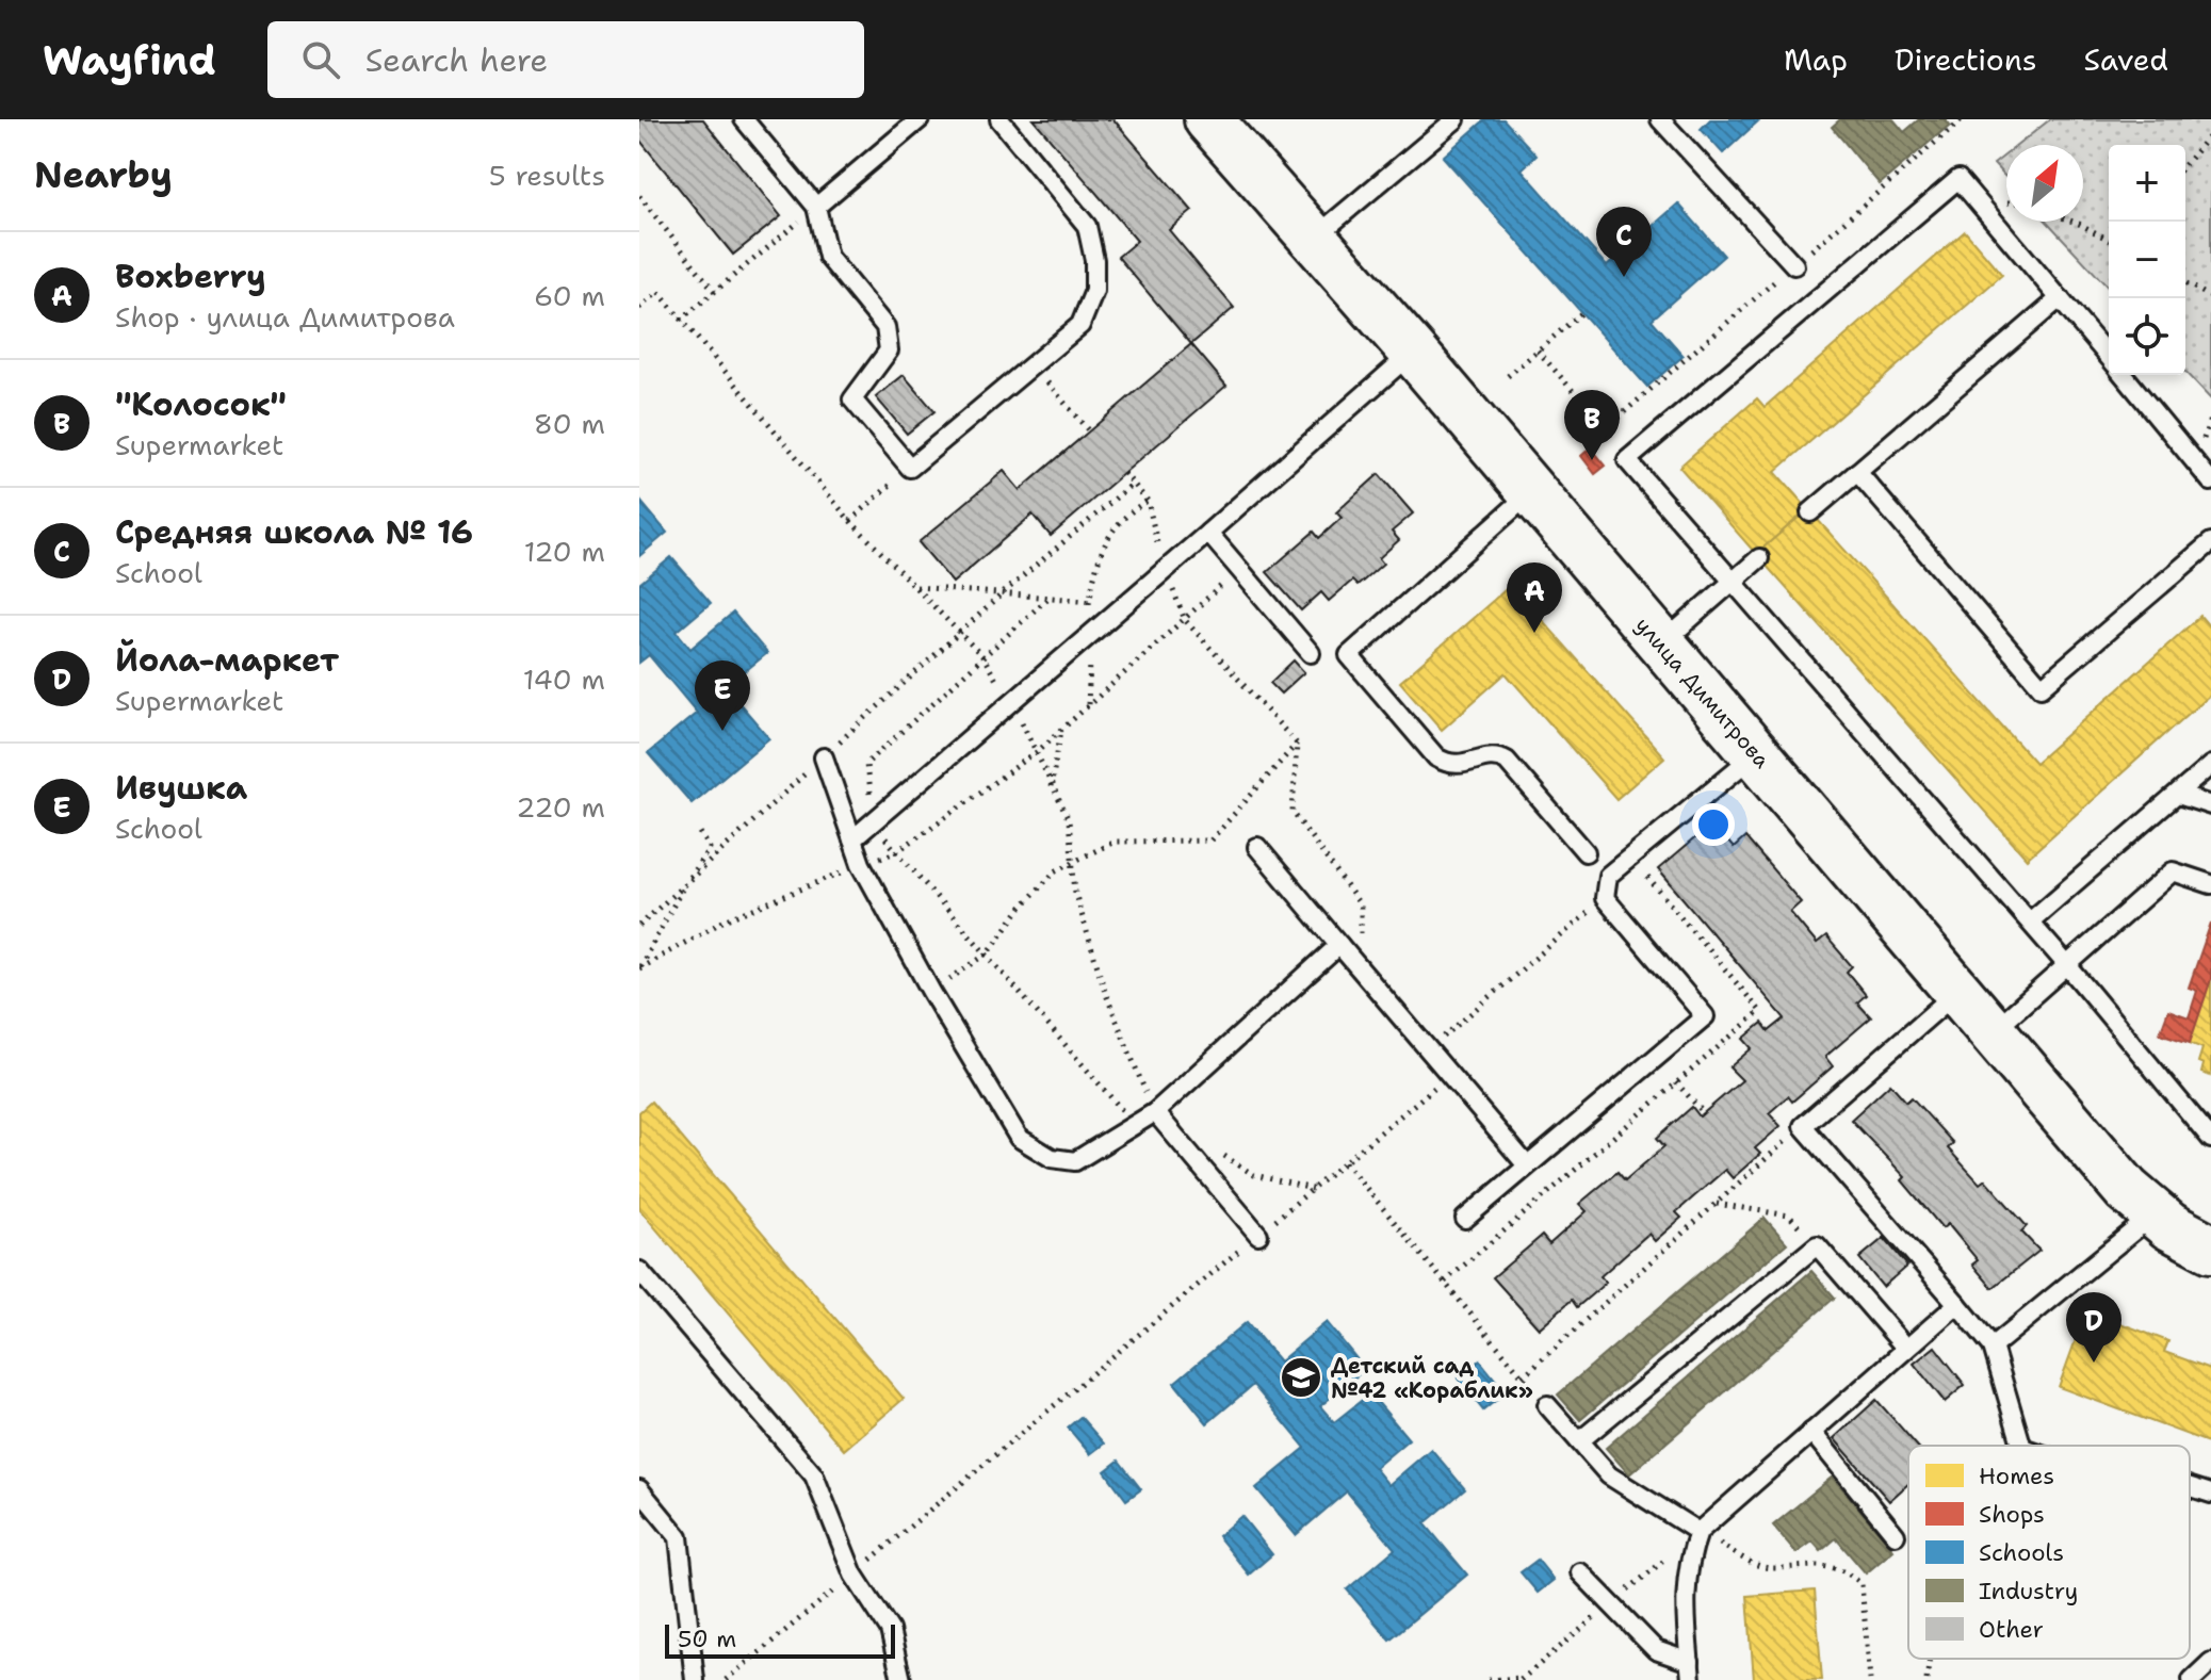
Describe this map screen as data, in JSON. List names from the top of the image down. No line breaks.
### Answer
{"streets":{"street":["улица Димитрова"]},"places":{"school or university":["Детский сад №42 «Кораблик»"]},"legend":["Homes","Shops","Schools","Industry","Other"],"scale_bar":"50 m","north":"top right","page":{"header":"Wayfind","search":"Search here","nav":["Map","Directions","Saved"],"heading":["Nearby","5 results"],"map_buttons":["+","−"],"pins":["C","B","A","E","D"],"list":[{"mark":"A","name":"Boxberry","note":"Shop · улица Димитрова","value":"60 m"},{"mark":"B","name":"\"Колосок\"","note":"Supermarket","value":"80 m"},{"mark":"C","name":"Средняя школа № 16","note":"School","value":"120 m"},{"mark":"D","name":"Йола-маркет","note":"Supermarket","value":"140 m"},{"mark":"E","name":"Ивушка","note":"School","value":"220 m"}],"scale":"50 m"}}
